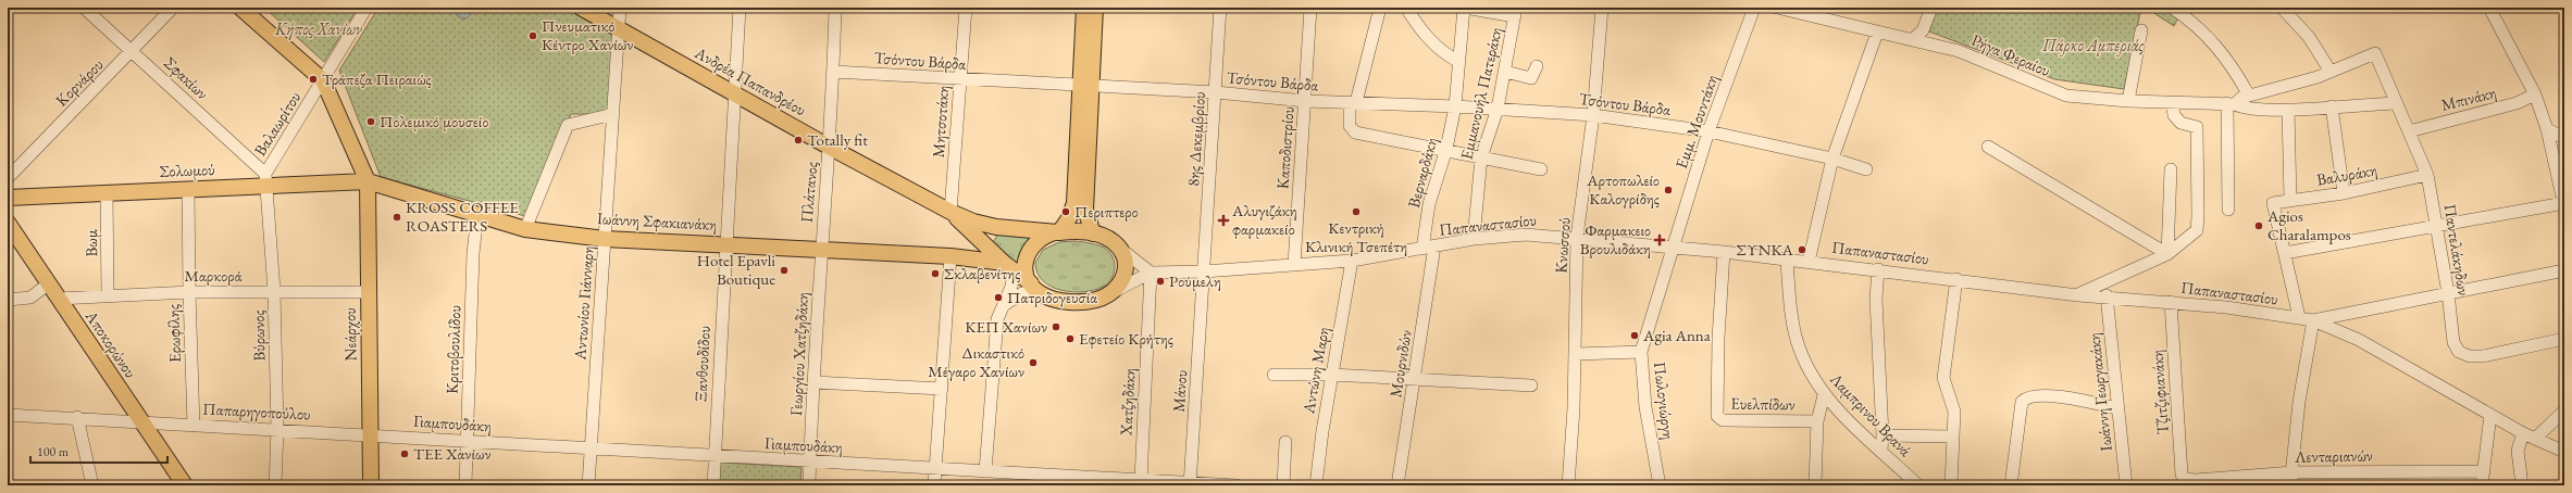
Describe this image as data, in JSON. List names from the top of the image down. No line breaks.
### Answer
{"streets":{"main road":["Ανδρέα Παπανδρέου","Σολωμού","Ιωάννη Σφακιανάκη","Νεάρχου","Αποκορώνου"],"street":["Ρήγα Φεραίου","Τσόντου Βάρδα","Σφακίων","Κορνάρου","Εμμανουήλ Πατεράκη","Μπινάκη","Μητσοτάκη","Εμμ. Μουντάκη","Βαλαωρίτου","8ης Δεκεμβρίου","Καποδιστρίου","Βερναρδάκη","Βαλυράκη","Πλάτανος","Παπαναστασίου","Βωμ","Κνωσσού","Παντελάκηδων","Μαρκορά","Αντωνίου Γιάνναρη","Ερωφίλης","Βύρωνος","Κριτοβουλίδου","Γεωργίου Χατζηδάκη","Ξανθουδίδου","Μουρνιδών","Αντώνη Μαρη","Μάνου","Ιωάννη Γεωργακάκη","Τζιτζιφιανάκη","Πωλογιώργη","Χατζηδάκη","Ευελπίδων","Παπαρηγοπούλου","Λαμπρινου Βρανά","Γιαμπουδάκη","Λενταριανών"]},"crossings":[["Ρήγα Φεραίου","Παντελάκηδων"],["Τσόντου Βάρδα","Εμμανουήλ Πατεράκη"],["Τσόντου Βάρδα","Μητσοτάκη"],["Τσόντου Βάρδα","Εμμ. Μουντάκη"],["Τσόντου Βάρδα","8ης Δεκεμβρίου"],["Τσόντου Βάρδα","Καποδιστρίου"],["Τσόντου Βάρδα","Βερναρδάκη"],["Τσόντου Βάρδα","Πλάτανος"],["Τσόντου Βάρδα","Κνωσσού"],["Σφακίων","Κορνάρου"],["Σφακίων","Βαλαωρίτου"],["Σφακίων","Σολωμού"],["Σφακίων","Βύρωνος"],["Ανδρέα Παπανδρέου","Μητσοτάκη"],["Ανδρέα Παπανδρέου","Πλάτανος"],["Ανδρέα Παπανδρέου","Ιωάννη Σφακιανάκη"],["Ανδρέα Παπανδρέου","Παπαναστασίου"],["Ανδρέα Παπανδρέου","Αντωνίου Γιάνναρη"],["Ανδρέα Παπανδρέου","Ξανθουδίδου"],["Εμμανουήλ Πατεράκη","Παπαναστασίου"],["Μπινάκη","Παντελάκηδων"],["Εμμ. Μουντάκη","Παπαναστασίου"],["Εμμ. Μουντάκη","Πωλογιώργη"],["Βαλαωρίτου","Σολωμού"],["Βαλαωρίτου","Βύρωνος"],["8ης Δεκεμβρίου","Παπαναστασίου"],["8ης Δεκεμβρίου","Μάνου"],["Καποδιστρίου","Παπαναστασίου"],["Σολωμού","Ιωάννη Σφακιανάκη"],["Σολωμού","Βωμ"],["Σολωμού","Ερωφίλης"],["Σολωμού","Νεάρχου"],["Σολωμού","Βύρωνος"],["Βερναρδάκη","Παπαναστασίου"],["Βερναρδάκη","Μουρνιδών"],["Βαλυράκη","Παντελάκηδων"],["Πλάτανος","Ιωάννη Σφακιανάκη"],["Πλάτανος","Γεωργίου Χατζηδάκη"],["Ιωάννη Σφακιανάκη","Αντωνίου Γιάνναρη"],["Ιωάννη Σφακιανάκη","Νεάρχου"],["Ιωάννη Σφακιανάκη","Κριτοβουλίδου"],["Ιωάννη Σφακιανάκη","Γεωργίου Χατζηδάκη"],["Ιωάννη Σφακιανάκη","Ξανθουδίδου"],["Παπαναστασίου","Κνωσσού"],["Παπαναστασίου","Μουρνιδών"],["Παπαναστασίου","Αντώνη Μαρη"],["Παπαναστασίου","Μάνου"],["Παπαναστασίου","Ιωάννη Γεωργακάκη"],["Παπαναστασίου","Τζιτζιφιανάκη"],["Παπαναστασίου","Πωλογιώργη"],["Παπαναστασίου","Χατζηδάκη"],["Παπαναστασίου","Ευελπίδων"],["Παπαναστασίου","Λαμπρινου Βρανά"],["Βωμ","Μαρκορά"],["Μαρκορά","Ερωφίλης"],["Μαρκορά","Νεάρχου"],["Μαρκορά","Βύρωνος"],["Μαρκορά","Αποκορώνου"],["Αντωνίου Γιάνναρη","Γιαμπουδάκη"],["Ερωφίλης","Παπαρηγοπούλου"],["Νεάρχου","Παπαρηγοπούλου"],["Νεάρχου","Γιαμπουδάκη"],["Βύρωνος","Παπαρηγοπούλου"],["Αποκορώνου","Παπαρηγοπούλου"],["Κριτοβουλίδου","Γιαμπουδάκη"],["Γεωργίου Χατζηδάκη","Γιαμπουδάκη"],["Ξανθουδίδου","Γιαμπουδάκη"],["Μάνου","Γιαμπουδάκη"],["Τζιτζιφιανάκη","Λενταριανών"],["Χατζηδάκη","Γιαμπουδάκη"],["Παπαρηγοπούλου","Γιαμπουδάκη"]],"parks":["Κήπος Χανίων","Πάρκο Αμπεριάς"],"places":{"other":["Πνευματικό Κέντρο Χανίων","Τράπεζα Πειραιώς","Πολεμικό μουσείο","Totally fit","Αρτοπωλείο Καλογρίδης","Περιπτερο","Κεντρική Κλινική Τσεπέτη","KROSS COFFEE ROASTERS","Agios Charalampos","ΣΥΝΚΑ","Hotel Epavli Boutique","Σκλαβενίτης","Ρούμελη","Πατριδογευσία","ΚΕΠ Χανίων","Agia Anna","Εφετείο Κρήτης","Δικαστικό Μέγαρο Χανίων","ΤΕΕ Χανίων"],"health":["Αλυγιζάκη φαρμακείο","Φαρμακειο Βρουλιδάκη"]},"scale_bar":"100 m"}
